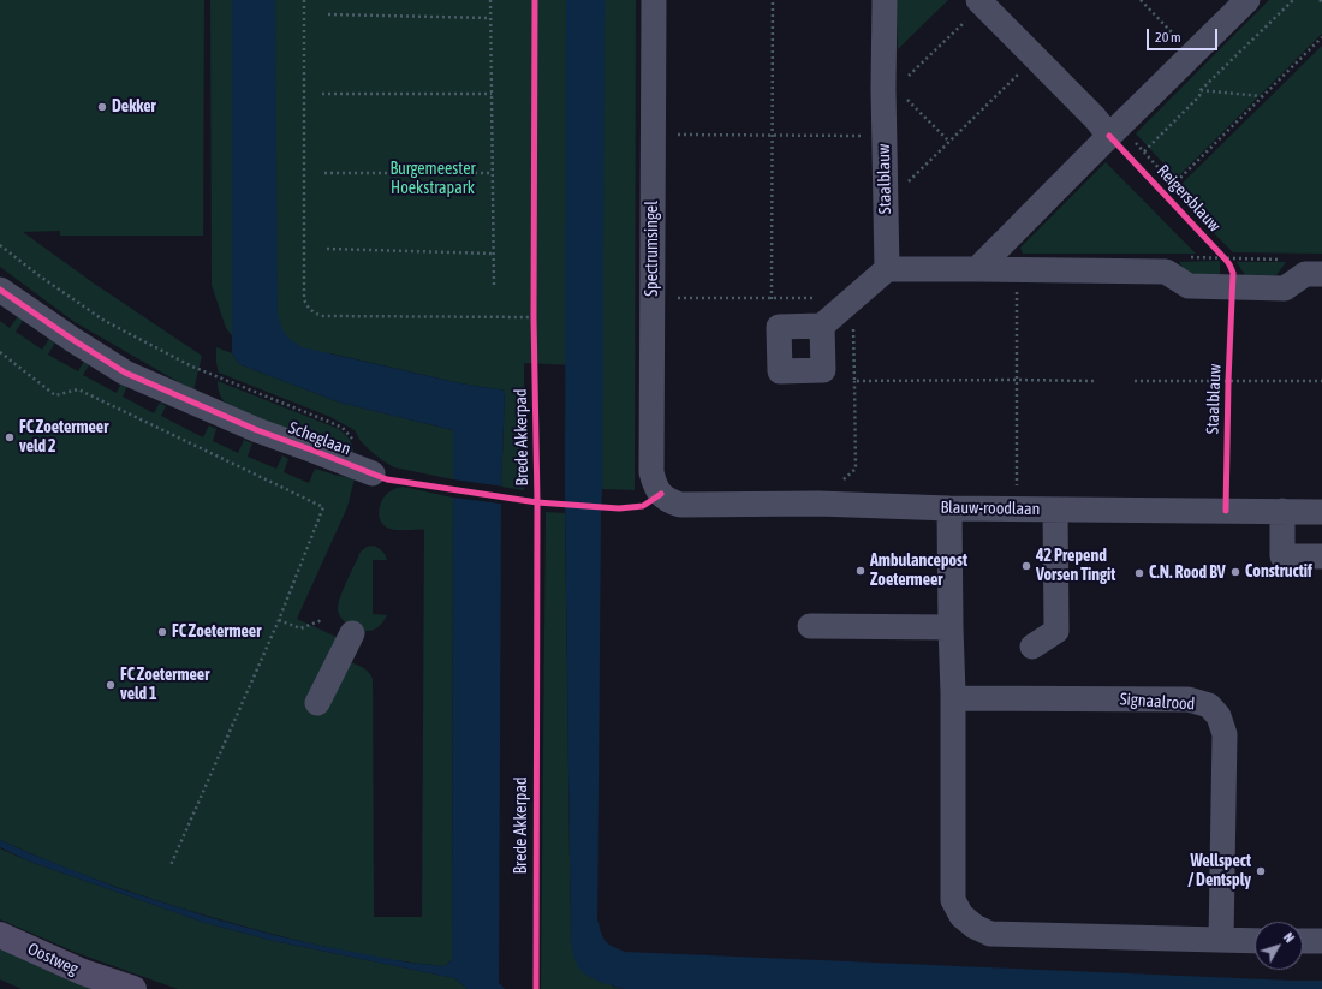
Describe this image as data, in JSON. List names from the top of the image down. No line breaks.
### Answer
{"streets":{"main road":["Oostweg"],"street":["Staalblauw","Spectrumsingel","Scheglaan","Blauw-roodlaan","Signaalrood"],"cycle path":["Reigersblauw","Brede Akkerpad"]},"crossings":[["Spectrumsingel","Blauw-roodlaan"]],"parks":["Burgemeester Hoekstrapark"],"places":["Dekker","FC Zoetermeer veld 2","42 Prepend Vorsen Tingit","Ambulancepost Zoetermeer","Constructif","C.N. Rood BV","FC Zoetermeer","FC Zoetermeer veld 1","Wellspect / Dentsply"],"scale_bar":"20 m","north":"top right"}
